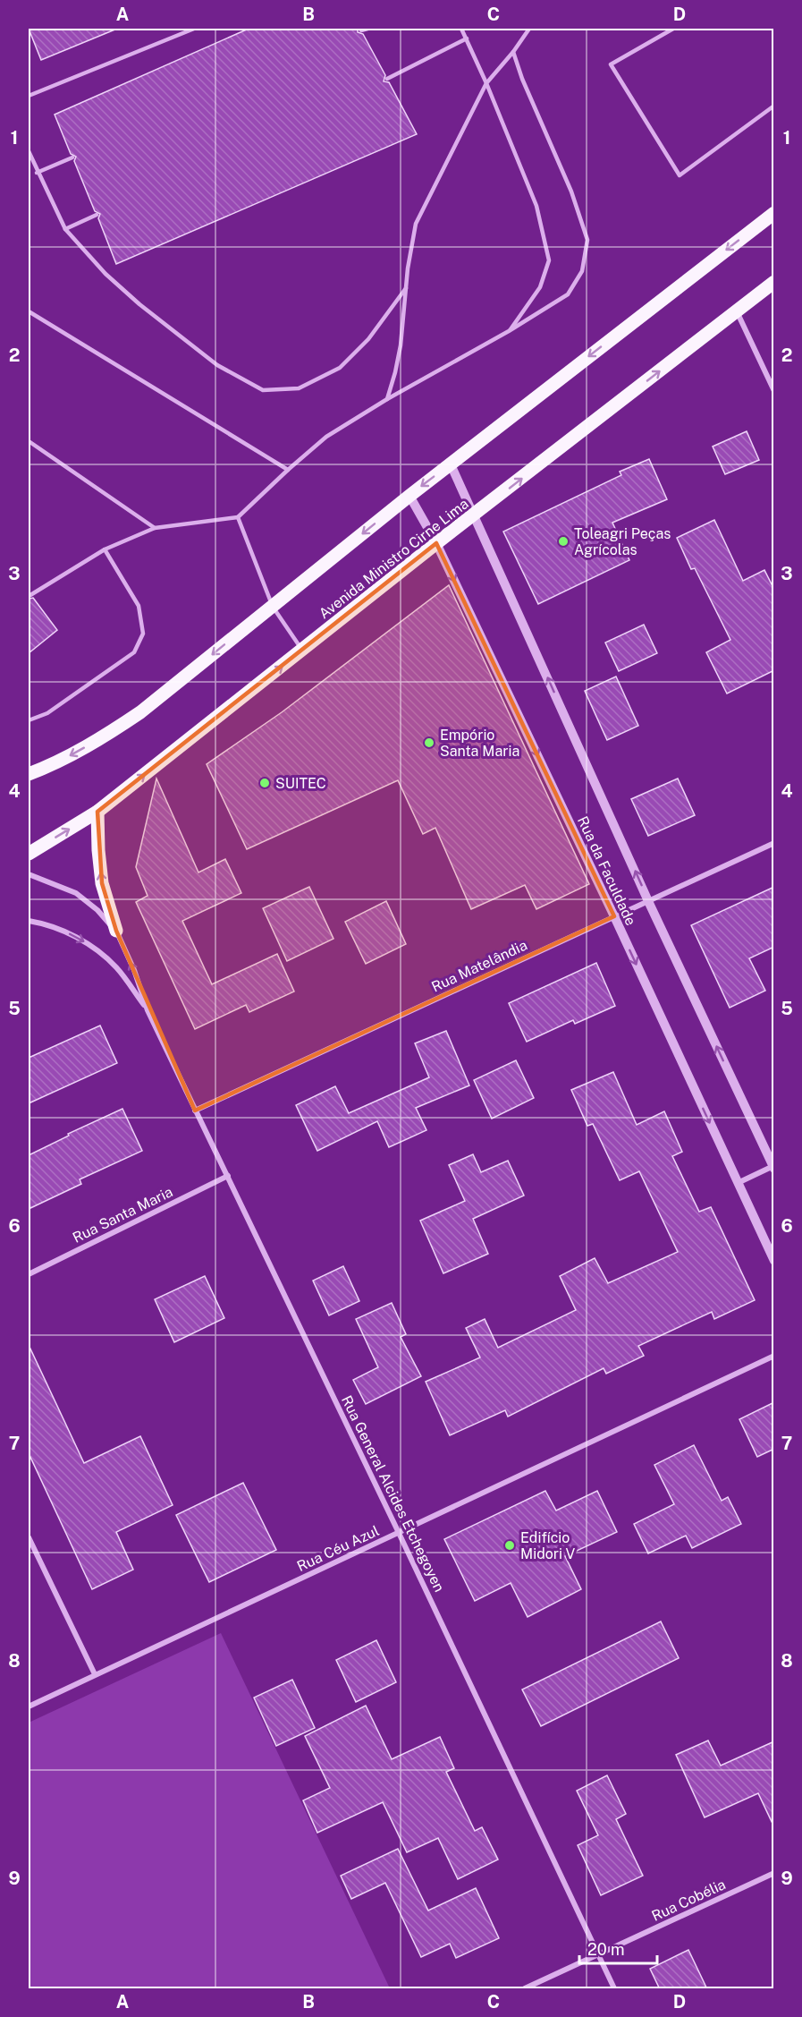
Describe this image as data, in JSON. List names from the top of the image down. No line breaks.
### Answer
{"streets":{"main road":["Avenida Ministro Cirne Lima"],"street":["Rua da Faculdade","Rua Matelândia","Rua Santa Maria","Rua General Alcides Etchegoyen","Rua Céu Azul","Rua Cobélia"]},"crossings":[["Avenida Ministro Cirne Lima","Rua da Faculdade"],["Rua da Faculdade","Rua Matelândia"],["Rua Matelândia","Rua General Alcides Etchegoyen"],["Rua Santa Maria","Rua General Alcides Etchegoyen"],["Rua General Alcides Etchegoyen","Rua Céu Azul"],["Rua General Alcides Etchegoyen","Rua Cobélia"]],"places":["Toleagri Peças Agrícolas","Empório Santa Maria","SUITEC","Edifício Midori V"],"scale_bar":"20 m","grid":{"columns":["A","B","C","D"],"rows":["1","2","3","4","5","6","7","8","9"]}}
